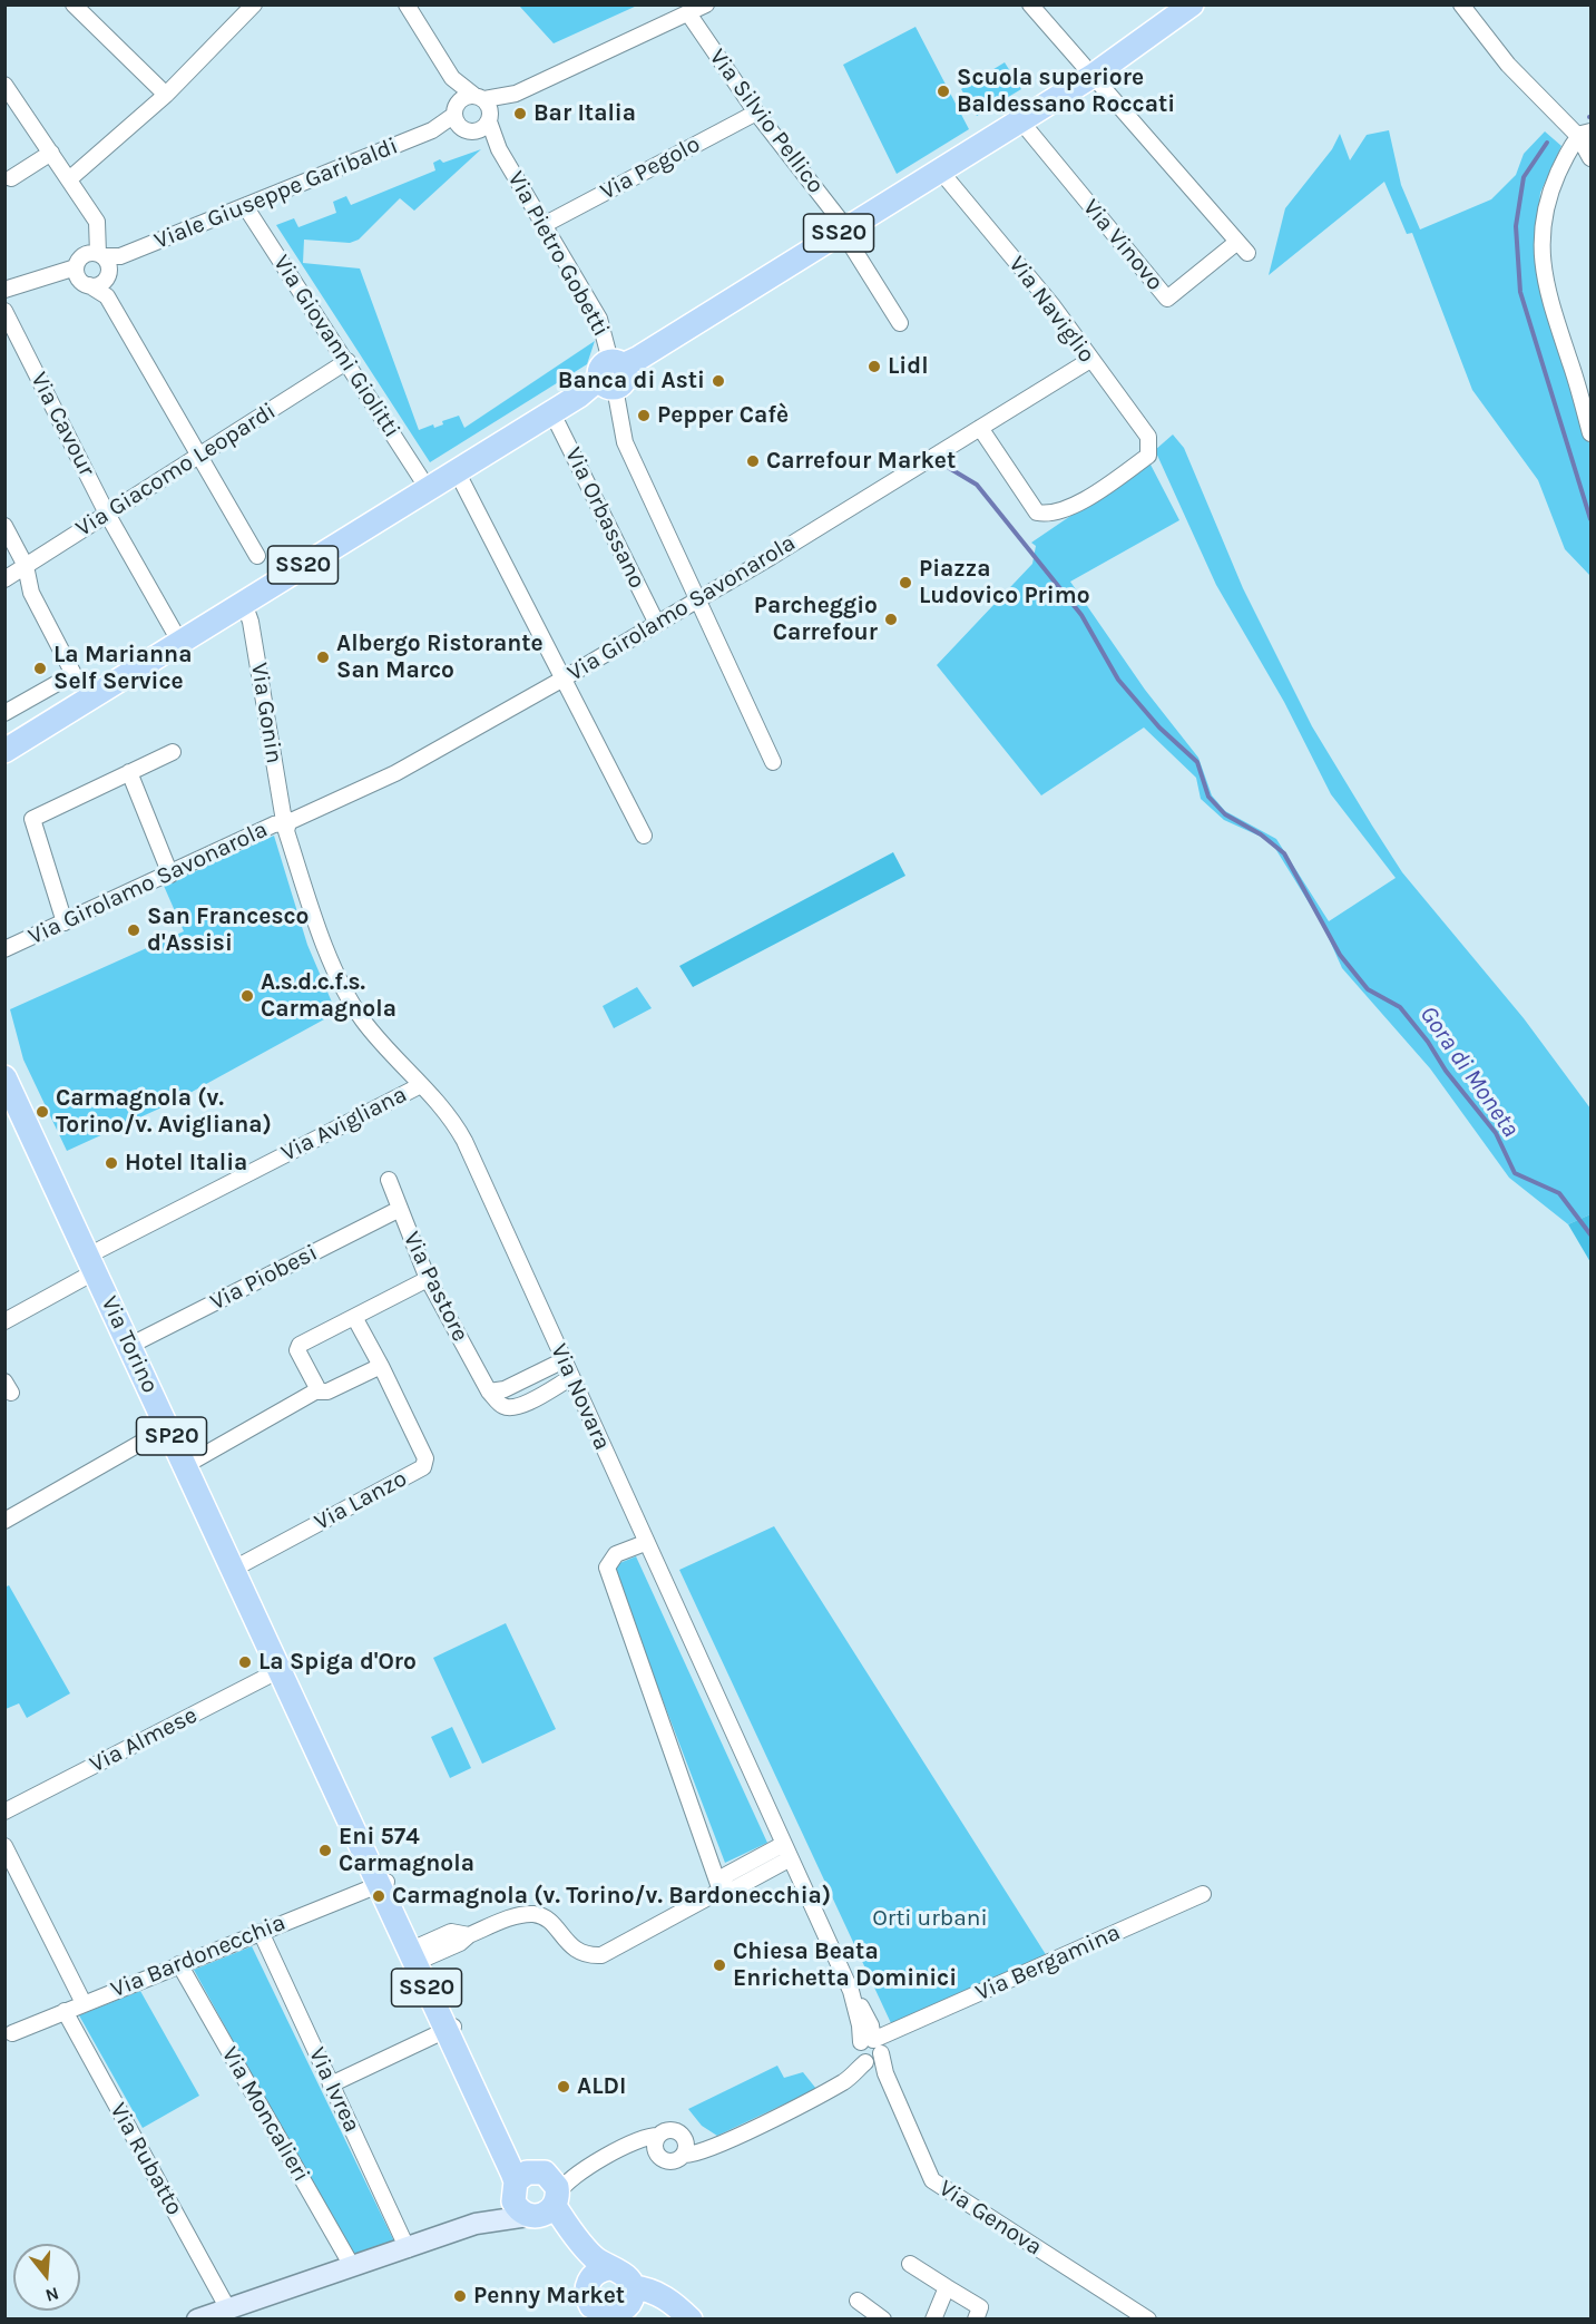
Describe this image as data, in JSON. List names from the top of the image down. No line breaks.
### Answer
{"streets":{"main road":["SS20","Via Torino","SP20"],"street":["Via Silvio Pellico","Via Pegolo","Viale Giuseppe Garibaldi","Via Vinovo","Via Pietro Gobetti","Via Naviglio","Via Giovanni Giolitti","Via Cavour","Via Giacomo Leopardi","Via Orbassano","Via Girolamo Savonarola","Via Gonin","Via Avigliana","Via Piobesi","Via Pastore","Via Novara","Via Lanzo","Via Almese","Via Bardonecchia","Via Bergamina","Via Ivrea","Via Moncalieri","Via Rubatto","Via Genova"]},"crossings":[["Via Silvio Pellico","Via Pegolo"],["Via Silvio Pellico","SS20"],["Via Pegolo","Via Pietro Gobetti"],["Viale Giuseppe Garibaldi","Via Pietro Gobetti"],["Viale Giuseppe Garibaldi","Via Giovanni Giolitti"],["SS20","Via Vinovo"],["SS20","Via Pietro Gobetti"],["SS20","Via Naviglio"],["SS20","Via Giovanni Giolitti"],["SS20","Via Cavour"],["SS20","Via Orbassano"],["SS20","Via Gonin"],["SS20","Via Torino"],["SS20","Via Bardonecchia"],["Via Pietro Gobetti","Via Girolamo Savonarola"],["Via Naviglio","Via Girolamo Savonarola"],["Via Giovanni Giolitti","Via Giacomo Leopardi"],["Via Cavour","Via Giacomo Leopardi"],["Via Orbassano","Via Girolamo Savonarola"],["Via Girolamo Savonarola","Via Gonin"],["Via Girolamo Savonarola","Via Novara"],["Via Gonin","Via Novara"],["Via Avigliana","Via Torino"],["Via Avigliana","Via Novara"],["Via Piobesi","Via Pastore"],["Via Piobesi","Via Torino"],["Via Torino","Via Lanzo"],["Via Torino","Via Almese"],["Via Novara","Via Bergamina"],["Via Novara","Via Genova"],["Via Bardonecchia","Via Ivrea"],["Via Bardonecchia","Via Moncalieri"],["Via Bardonecchia","Via Rubatto"],["Via Bergamina","Via Genova"]],"water":["Gora di Moneta"],"parks":["Orti urbani"],"places":["Scuola superiore Baldessano Roccati","Bar Italia","Lidl","Banca di Asti","Pepper Cafè","Carrefour Market","Piazza Ludovico Primo","Parcheggio Carrefour","Albergo Ristorante San Marco","La Marianna Self Service","San Francesco d'Assisi","A.s.d.c.f.s. Carmagnola","Carmagnola (v. Torino/v. Avigliana)","Hotel Italia","La Spiga d'Oro","Eni 574 Carmagnola","Carmagnola (v. Torino/v. Bardonecchia)","Chiesa Beata Enrichetta Dominici","ALDI","Penny Market"],"north":"bottom"}
